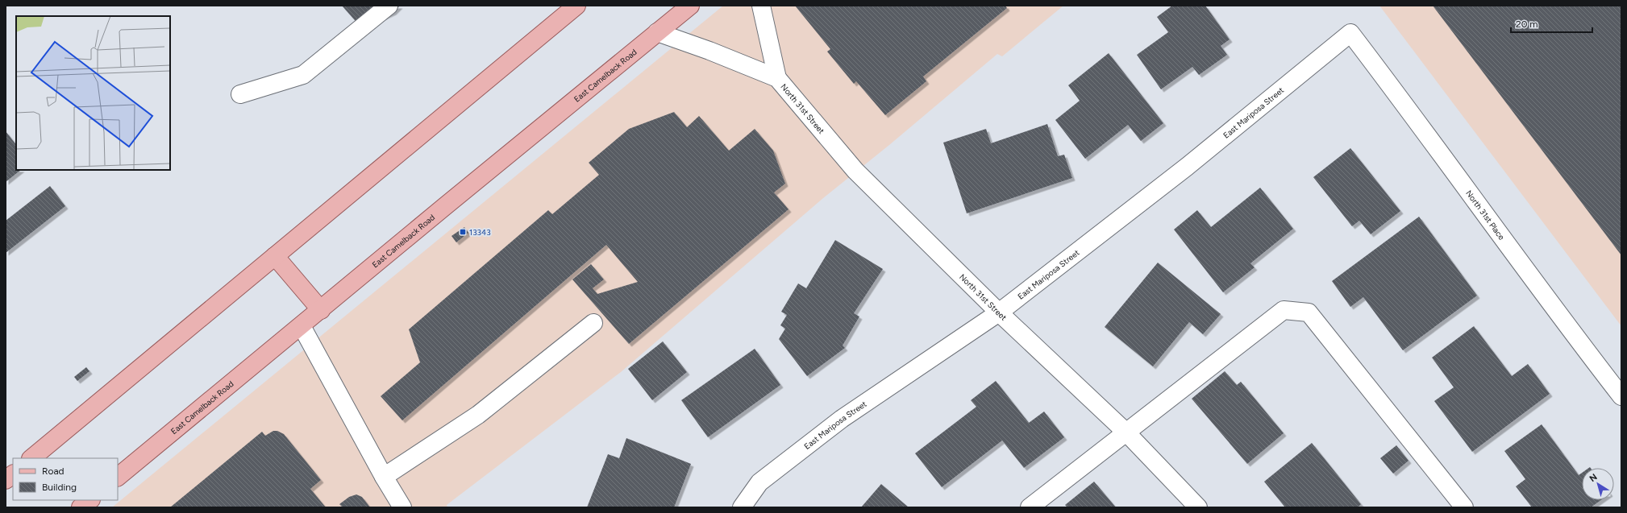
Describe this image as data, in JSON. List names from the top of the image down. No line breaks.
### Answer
{"streets":{"main road":["East Camelback Road"],"street":["North 31st Street","East Mariposa Street","North 31st Place"]},"crossings":[["East Camelback Road","North 31st Street"],["North 31st Street","East Mariposa Street"],["East Mariposa Street","North 31st Place"]],"places":{"transit":["13343"]},"legend":["Road","Building"],"scale_bar":"20 m","north":"top left"}
